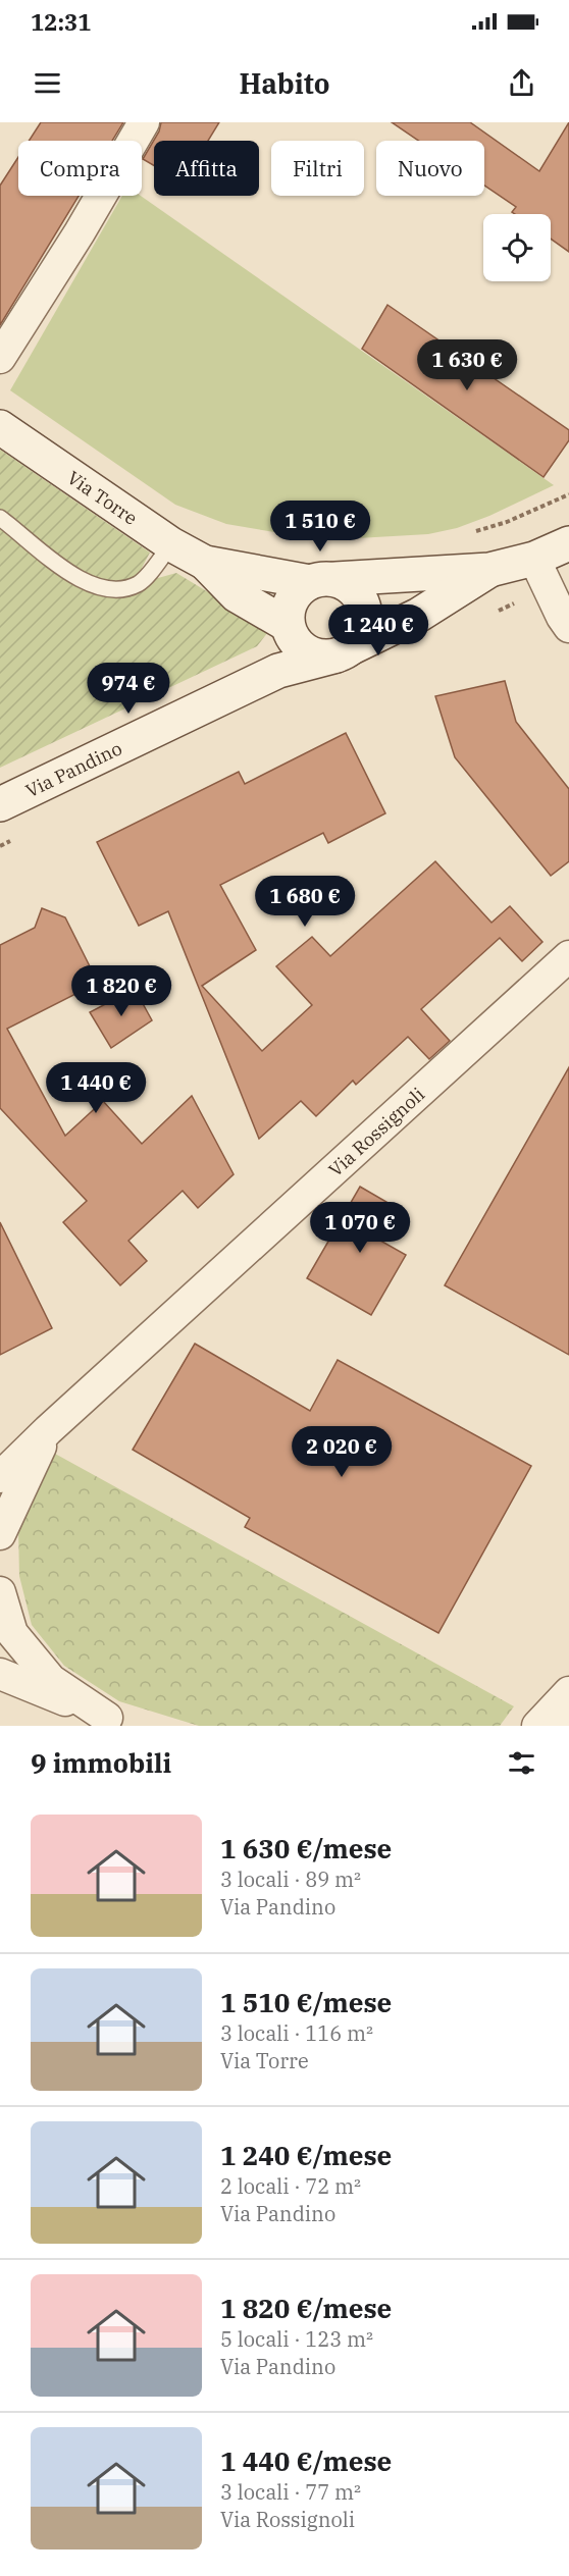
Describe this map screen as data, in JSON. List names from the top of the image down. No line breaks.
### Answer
{"streets":{"street":["Via Torre","Via Pandino","Via Rossignoli"]},"crossings":[["Via Torre","Via Pandino"]],"page":{"status":"12:31","header":"Habito","chip":["Compra","Affitta","Filtri","Nuovo"],"price":["1 630 €","1 510 €","1 240 €","974 €","1 680 €","1 820 €","1 440 €","1 070 €","2 020 €"],"heading":"9 immobili","list":[{"name":"1 630 €/mese","note":"3 locali · 89 m² · Via Pandino"},{"name":"1 510 €/mese","note":"3 locali · 116 m² · Via Torre"},{"name":"1 240 €/mese","note":"2 locali · 72 m² · Via Pandino"},{"name":"1 820 €/mese","note":"5 locali · 123 m² · Via Pandino"},{"name":"1 440 €/mese","note":"3 locali · 77 m² · Via Rossignoli"}]}}
